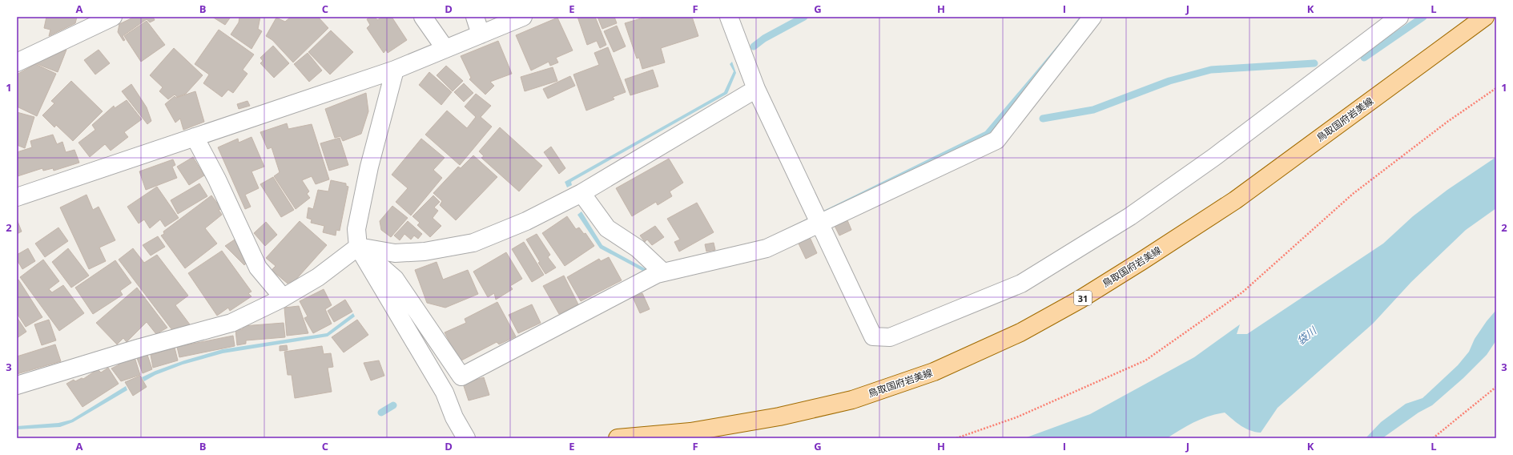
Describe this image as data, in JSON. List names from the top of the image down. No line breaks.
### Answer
{"streets":{"main road":["鳥取国府岩美線","31"]},"water":["袋川"],"grid":{"columns":["A","B","C","D","E","F","G","H","I","J","K","L"],"rows":["1","2","3"]}}
